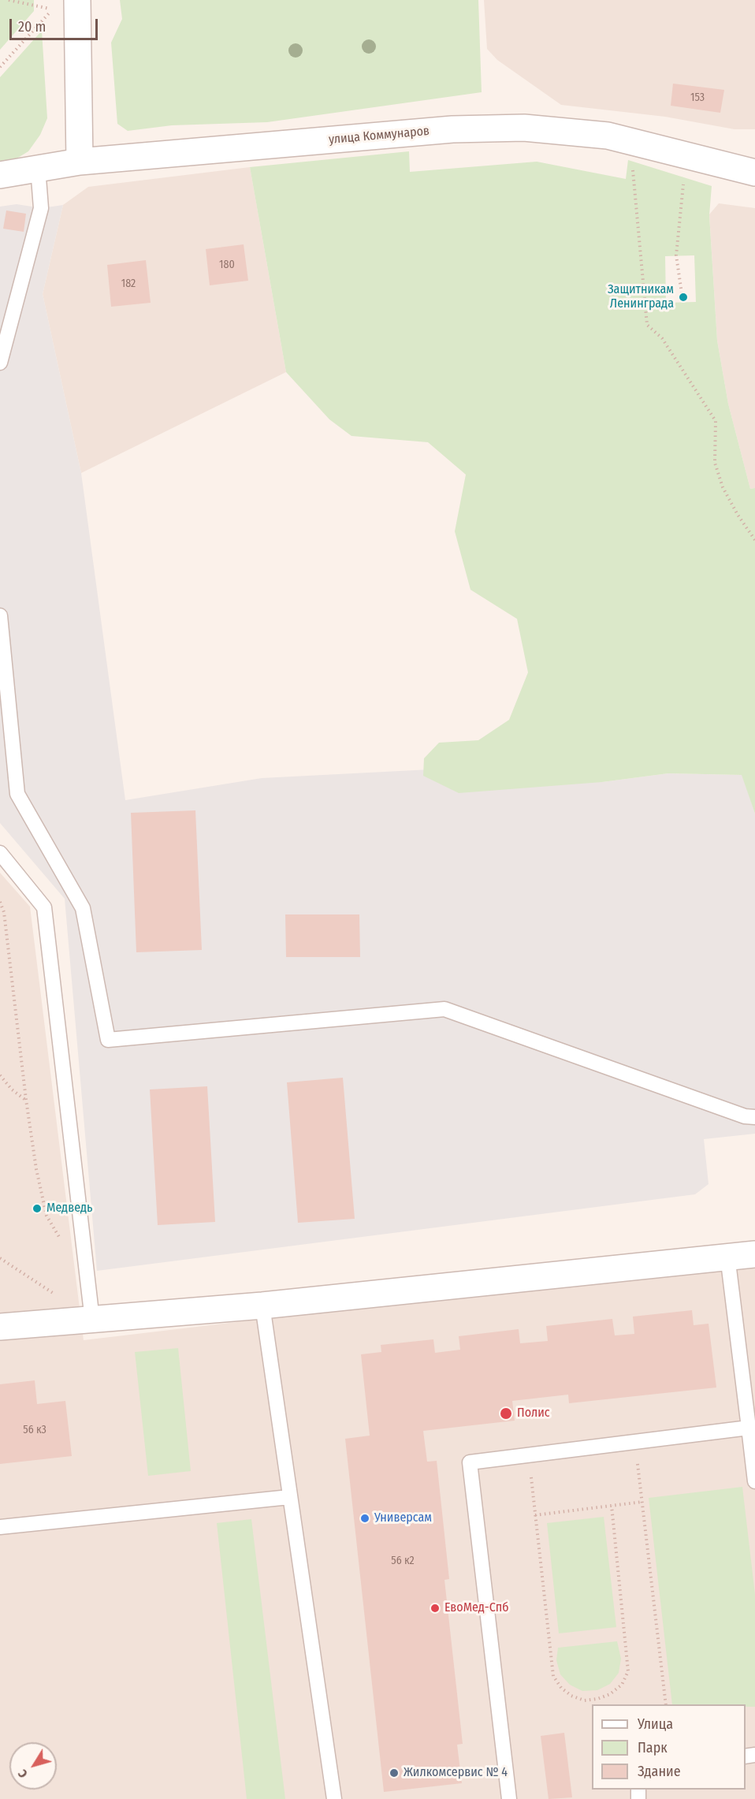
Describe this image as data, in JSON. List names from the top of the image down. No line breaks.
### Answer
{"streets":{"street":["улица Коммунаров"]},"places":["Защитникам Ленинграда","Медведь","Полис","Универсам","ЕвоМед-Спб","Жилкомсервис № 4"],"house_numbers":["153","180","182","56 к3","56 к2"],"legend":["Улица","Парк","Здание"],"scale_bar":"20 m","north":"bottom left"}
